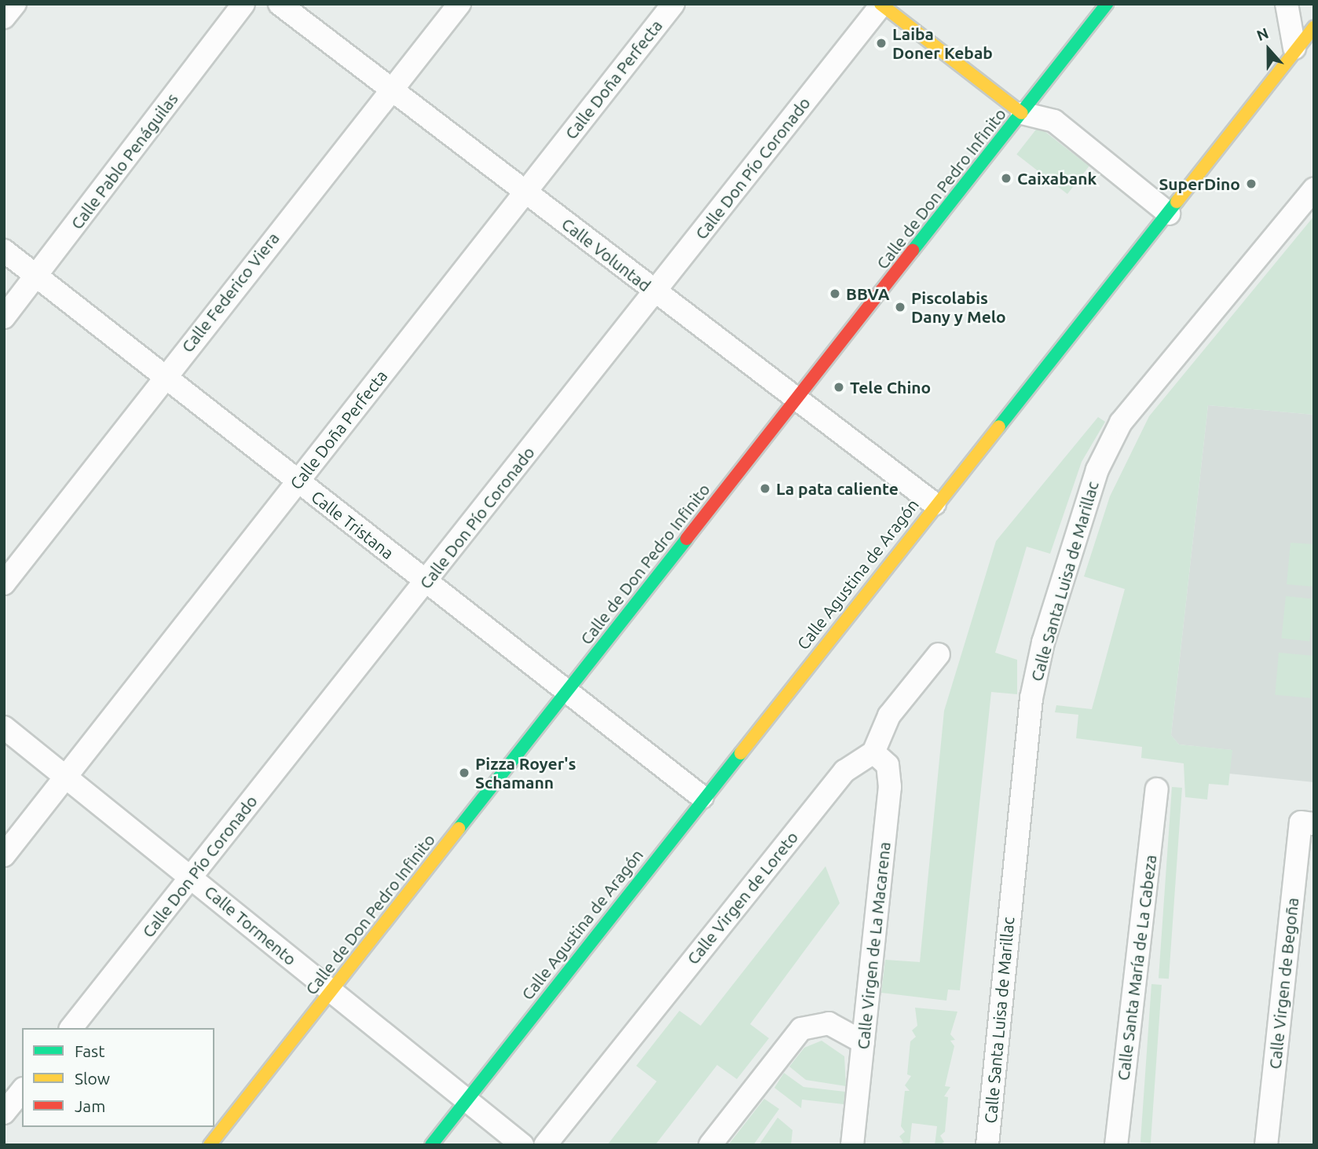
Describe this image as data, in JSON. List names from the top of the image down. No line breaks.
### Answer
{"streets":{"street":["Calle Doña Perfecta","Calle Pablo Penáguilas","Calle Don Pío Coronado","Calle de Don Pedro Infinito","Calle Voluntad","Calle Federico Viera","Calle Tristana","Calle Agustina de Aragón","Calle Santa Luisa de Marillac","Calle Virgen de Loreto","Calle Tormento","Calle Virgen de La Macarena","Calle Santa María de La Cabeza","Calle Virgen de Begoña"]},"crossings":[["Calle Doña Perfecta","Calle Voluntad"],["Calle Doña Perfecta","Calle Tristana"],["Calle Doña Perfecta","Calle Tormento"],["Calle Pablo Penáguilas","Calle Tristana"],["Calle Don Pío Coronado","Calle Voluntad"],["Calle Don Pío Coronado","Calle Tristana"],["Calle Don Pío Coronado","Calle Tormento"],["Calle de Don Pedro Infinito","Calle Voluntad"],["Calle de Don Pedro Infinito","Calle Tristana"],["Calle de Don Pedro Infinito","Calle Tormento"],["Calle Voluntad","Calle Federico Viera"],["Calle Voluntad","Calle Agustina de Aragón"],["Calle Federico Viera","Calle Tristana"],["Calle Tristana","Calle Agustina de Aragón"],["Calle Agustina de Aragón","Calle Tormento"],["Calle Virgen de Loreto","Calle Virgen de La Macarena"]],"places":["Laiba Doner Kebab","Caixabank","SuperDino","BBVA","Piscolabis Dany y Melo","Tele Chino","La pata caliente","Pizza Royer's Schamann"],"legend":["Fast","Slow","Jam"],"north":"top"}
